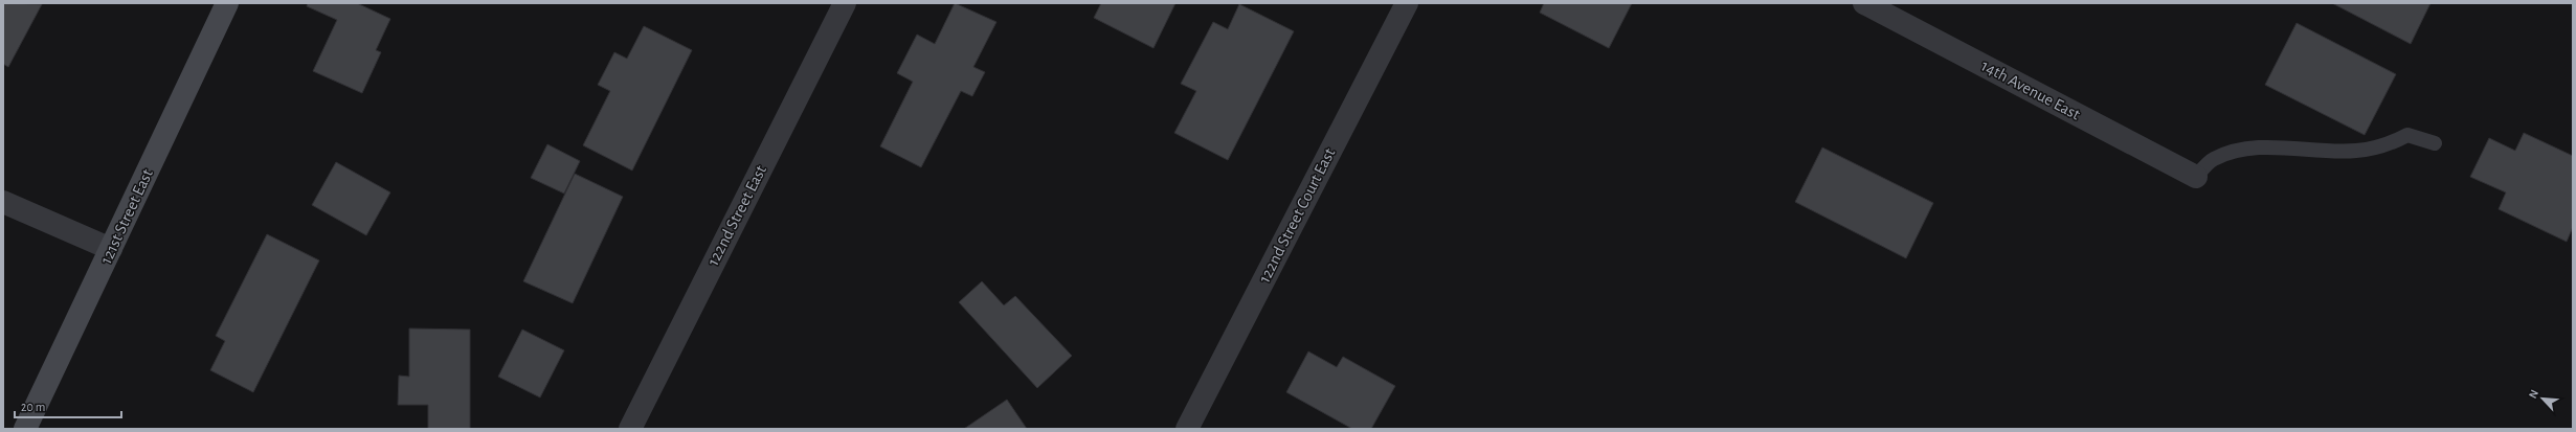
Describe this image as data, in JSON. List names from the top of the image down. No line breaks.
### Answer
{"streets":{"street":["14th Avenue East","122nd Street East","122nd Street Court East","121st Street East"]},"scale_bar":"20 m","north":"top left"}
